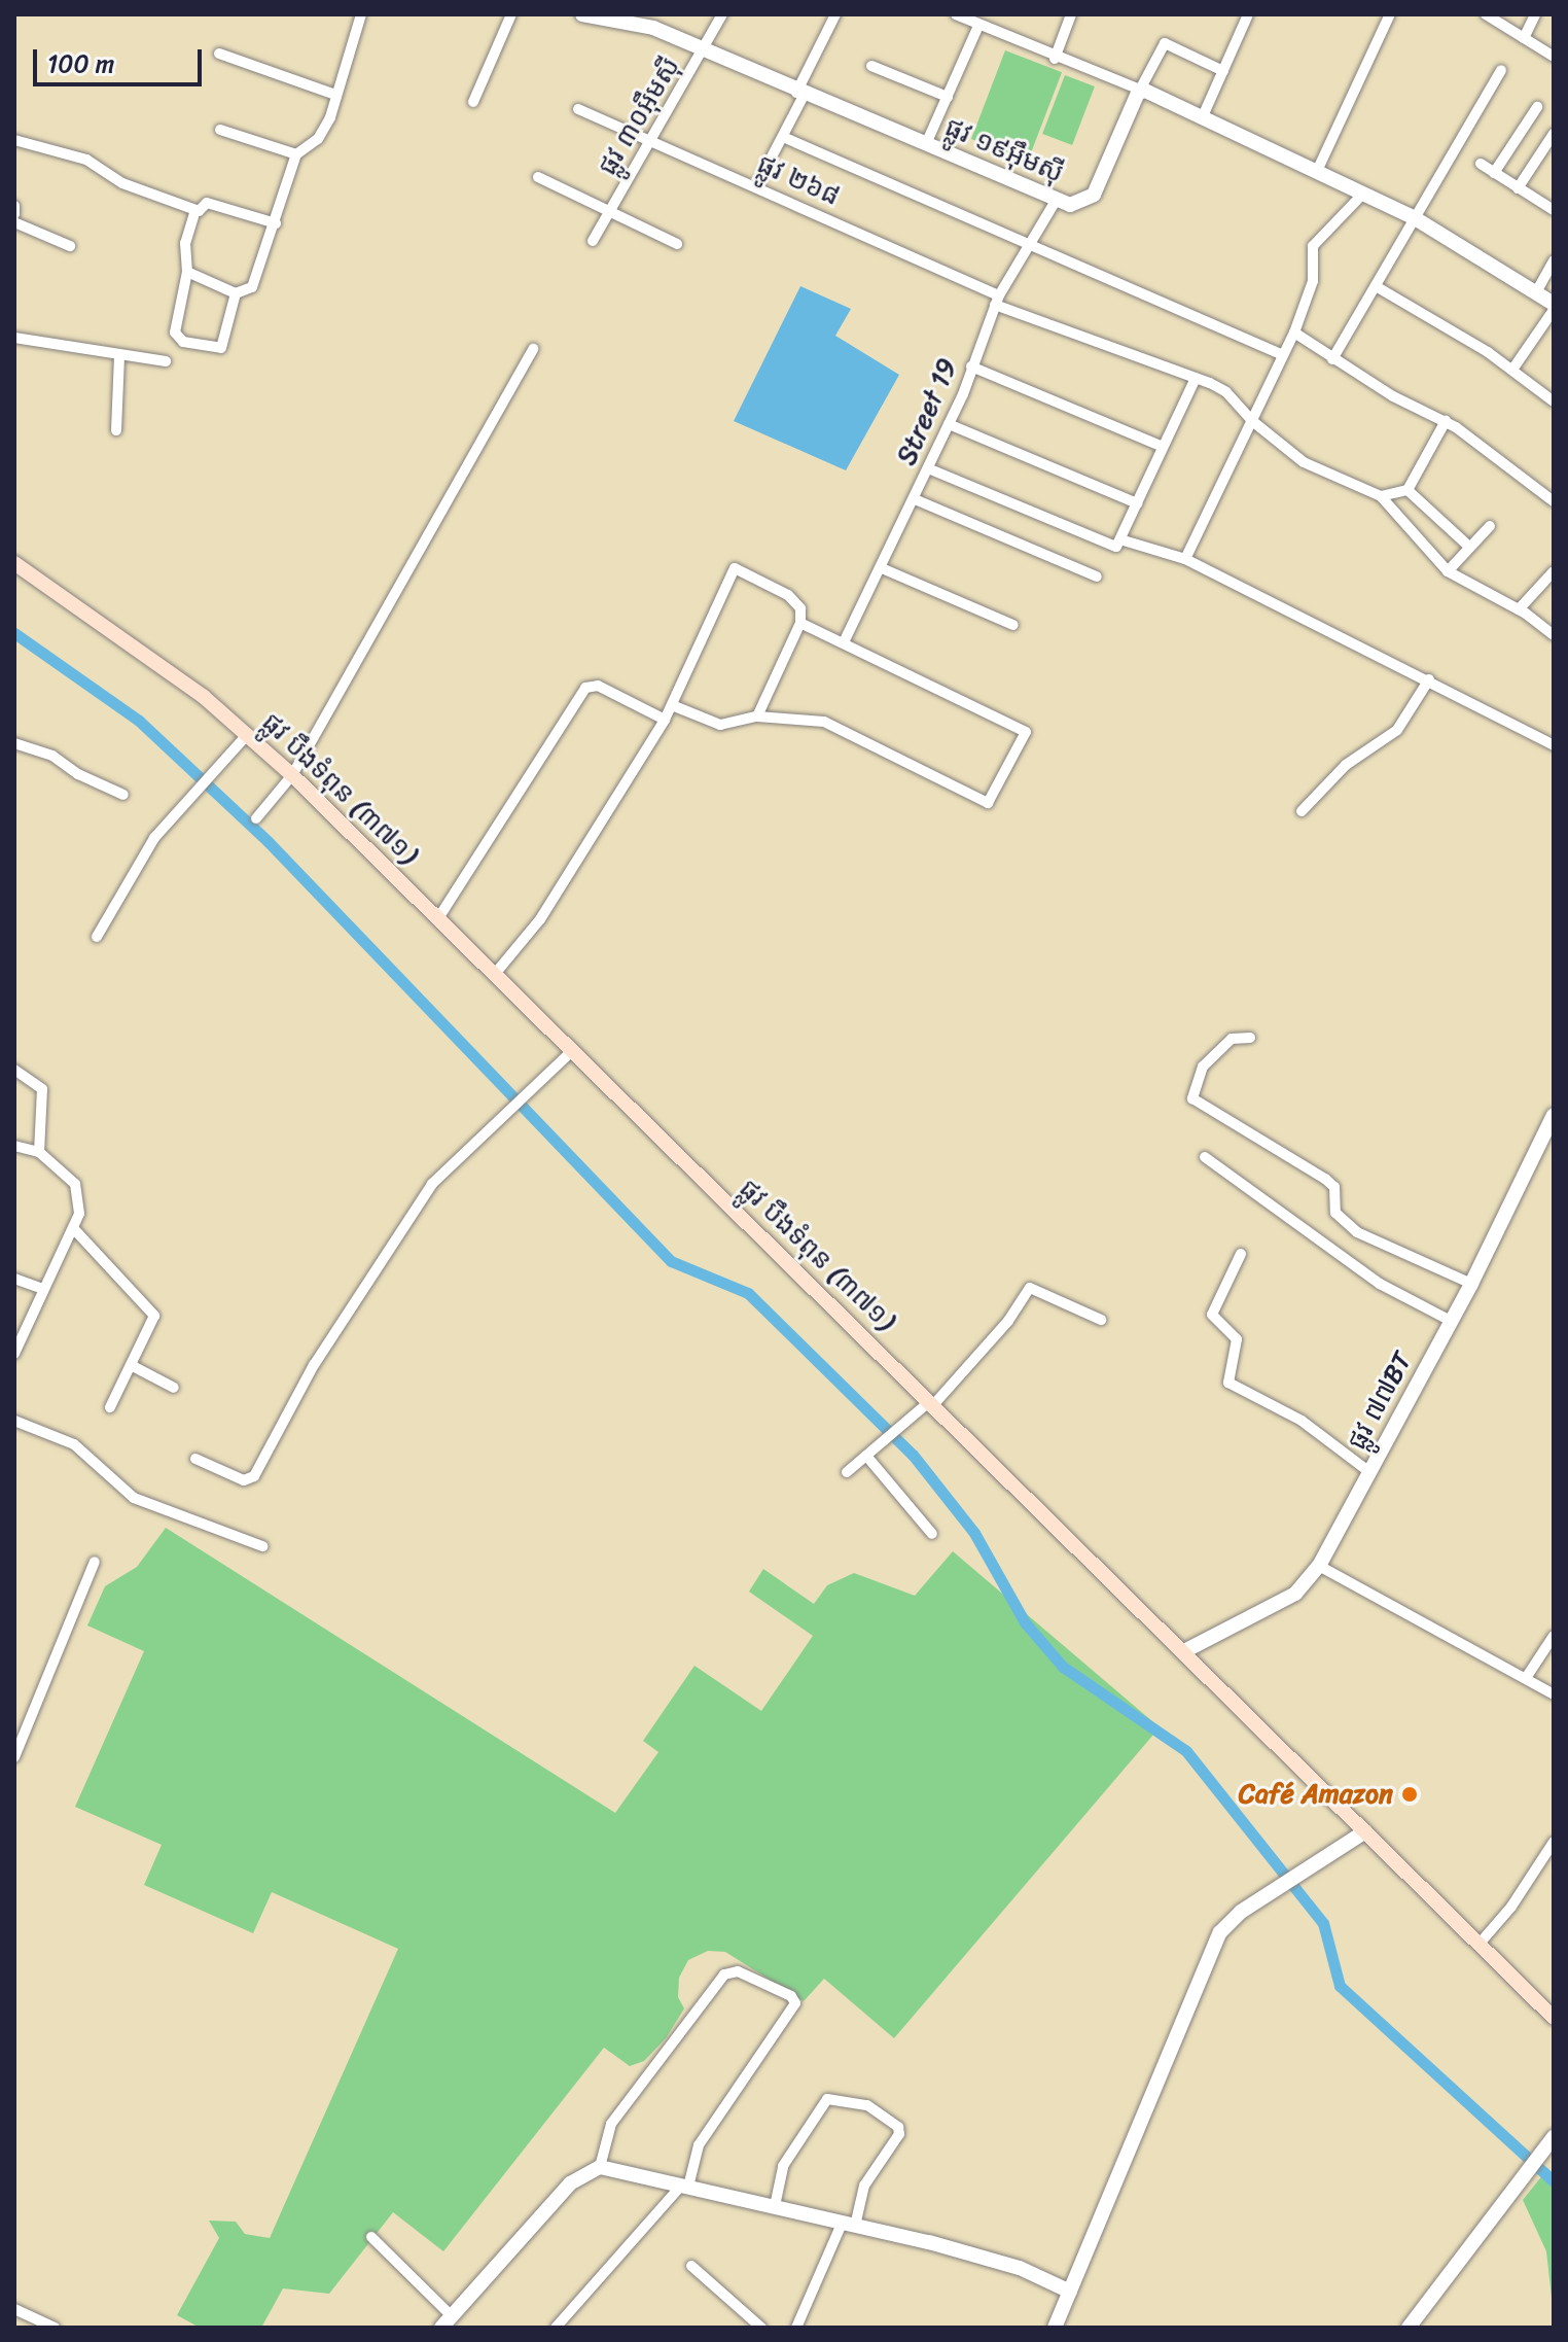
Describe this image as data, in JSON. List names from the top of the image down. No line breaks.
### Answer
{"streets":{"main road":["ផ្លូវ បឹងទំពុន (៣៧១)"],"street":["ផ្លូវ ៣០អ៊ឹមស៊ី","ផ្លូវ ១៩អ៊ឹមស៊ី","ផ្លូវ ២៦៨","Street 19","ផ្លូវ ៧៧BT"]},"crossings":[["ផ្លូវ ៣០អ៊ឹមស៊ី","ផ្លូវ ១៩អ៊ឹមស៊ី"],["ផ្លូវ ៣០អ៊ឹមស៊ី","ផ្លូវ ២៦៨"],["ផ្លូវ ១៩អ៊ឹមស៊ី","Street 19"],["ផ្លូវ ២៦៨","Street 19"],["ផ្លូវ បឹងទំពុន (៣៧១)","ផ្លូវ ៧៧BT"]],"places":["Café Amazon"],"scale_bar":"100 m"}
